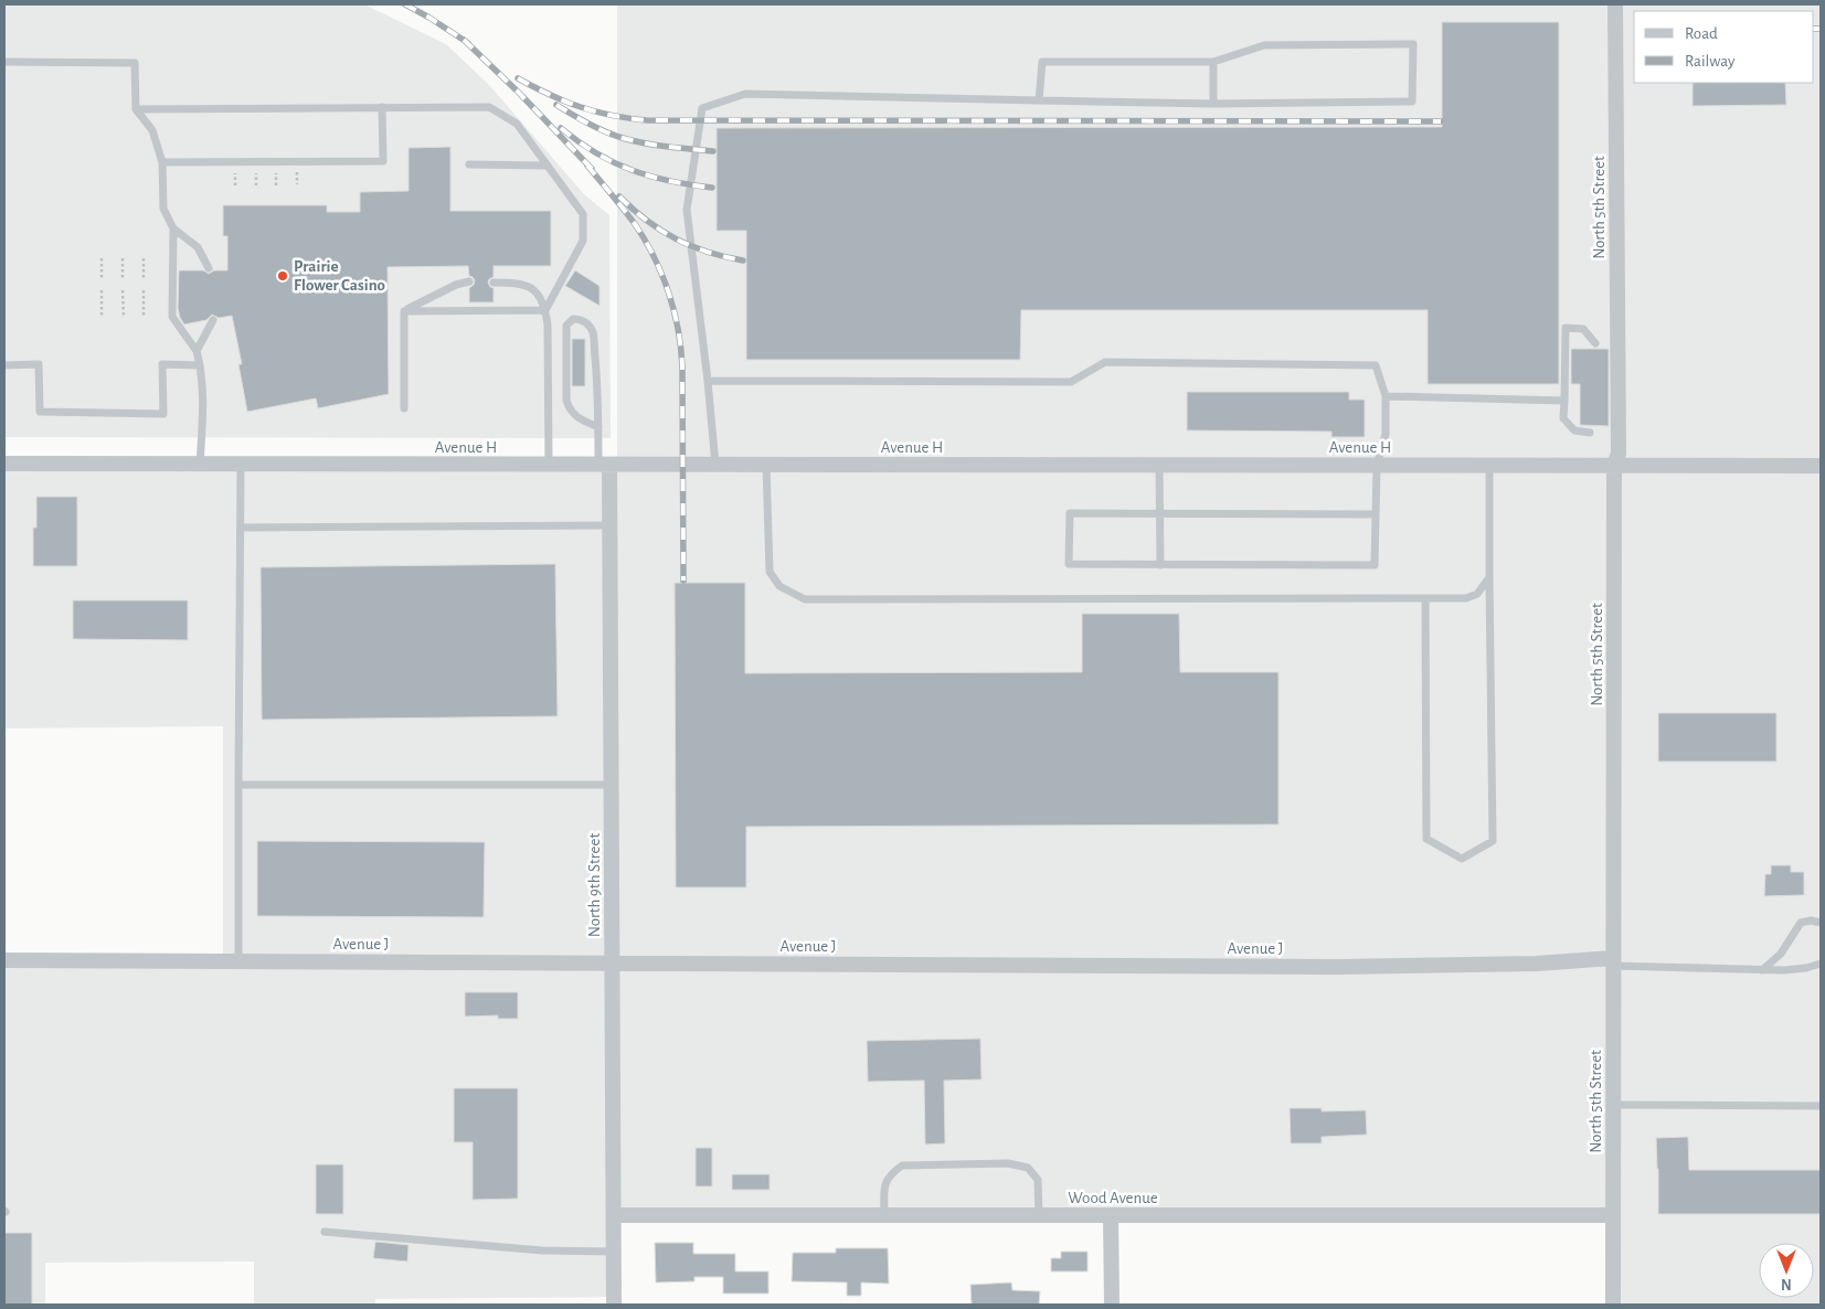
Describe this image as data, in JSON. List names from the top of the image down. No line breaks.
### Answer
{"streets":{"street":["North 5th Street","Avenue H","North 9th Street","Avenue J","Wood Avenue"]},"crossings":[["North 5th Street","Avenue H"],["North 5th Street","Avenue J"],["North 5th Street","Wood Avenue"],["Avenue H","North 9th Street"],["North 9th Street","Avenue J"],["North 9th Street","Wood Avenue"]],"places":["Prairie Flower Casino"],"legend":["Road","Railway"],"north":"bottom"}
